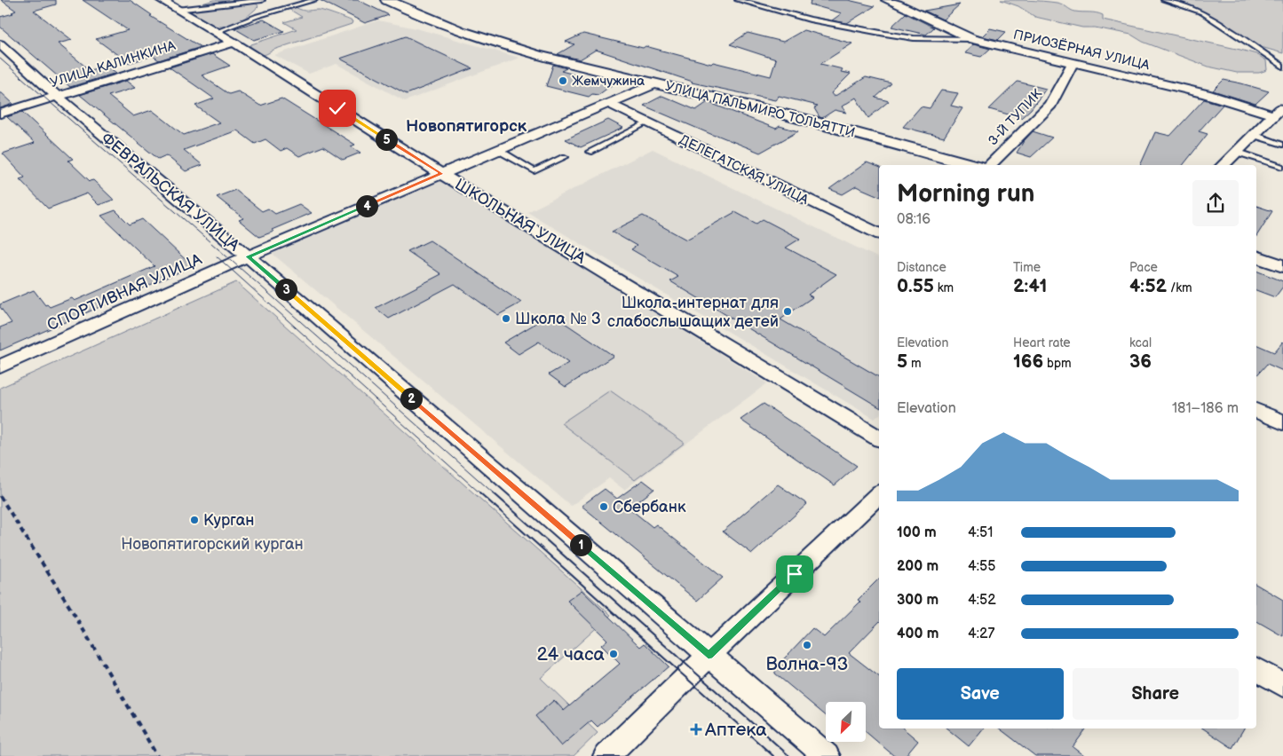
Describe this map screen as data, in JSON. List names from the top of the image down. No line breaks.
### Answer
{"streets":{"street":["ПРИОЗЁРНАЯ УЛИЦА","УЛИЦА КАЛИНКИНА","УЛИЦА ПАЛЬМИРО ТОЛЬЯТТИ","3-Й ТУПИК","ДЕЛЕГАТСКАЯ УЛИЦА","ФЕВРАЛЬСКАЯ УЛИЦА","ШКОЛЬНАЯ УЛИЦА","СПОРТИВНАЯ УЛИЦА"]},"crossings":[["ПРИОЗЁРНАЯ УЛИЦА","3-Й ТУПИК"],["УЛИЦА КАЛИНКИНА","ФЕВРАЛЬСКАЯ УЛИЦА"],["УЛИЦА КАЛИНКИНА","ШКОЛЬНАЯ УЛИЦА"],["УЛИЦА ПАЛЬМИРО ТОЛЬЯТТИ","СПОРТИВНАЯ УЛИЦА"],["ДЕЛЕГАТСКАЯ УЛИЦА","СПОРТИВНАЯ УЛИЦА"],["ФЕВРАЛЬСКАЯ УЛИЦА","СПОРТИВНАЯ УЛИЦА"],["ШКОЛЬНАЯ УЛИЦА","СПОРТИВНАЯ УЛИЦА"]],"districts":["Новопятигорск"],"parks":["Новопятигорский курган"],"places":{"other":["Жемчужина","Школа-интернат для слабослышащих детей","Школа № 3","Сбербанк","Курган","Волна-93","24 часа"],"health":["Аптека"]},"north":"bottom left","page":{"pins":["5","4","3","2","1"],"heading":["Morning run","08:16"],"stats":[["Distance","0.55 km"],["Time","2:41"],["Pace","4:52 /km"],["Elevation","5 m"],["Heart rate","166 bpm"],["kcal","36"]],"chart":["Elevation","181–186 m"],"list":[{"name":"100 m","note":"4:51"},{"name":"200 m","note":"4:55"},{"name":"300 m","note":"4:52"},{"name":"400 m","note":"4:27"}],"buttons":["Save","Share"]}}
